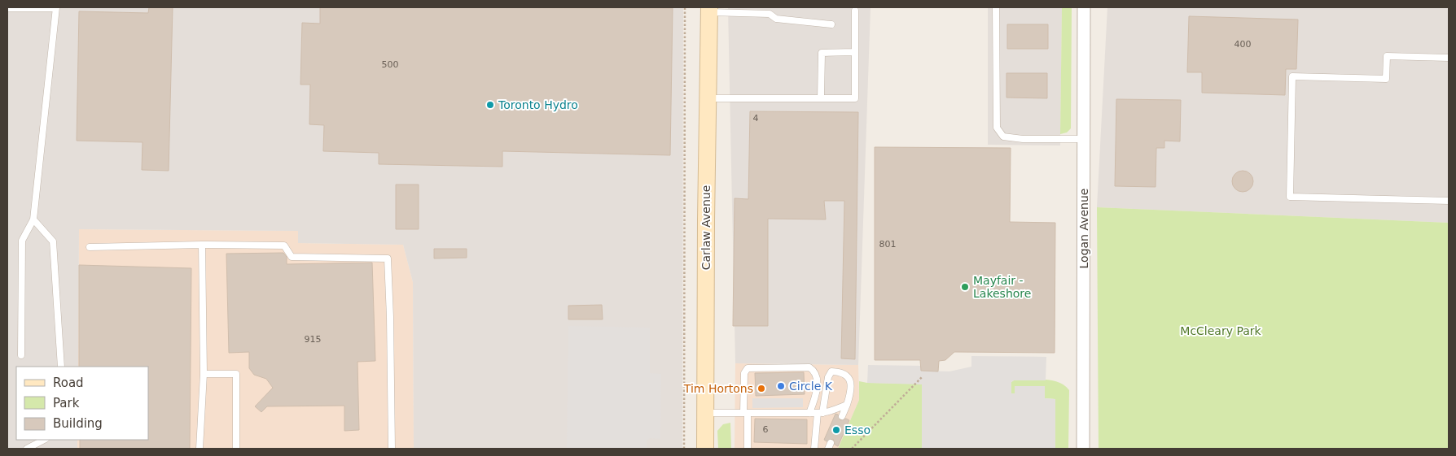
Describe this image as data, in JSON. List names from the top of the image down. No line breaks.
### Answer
{"streets":{"main road":["Carlaw Avenue"],"street":["Logan Avenue"]},"parks":["McCleary Park"],"places":["Toronto Hydro","Mayfair - Lakeshore","Circle K","Tim Hortons","Esso"],"house_numbers":["400","500","4","801","915","6"],"legend":["Road","Park","Building"]}
